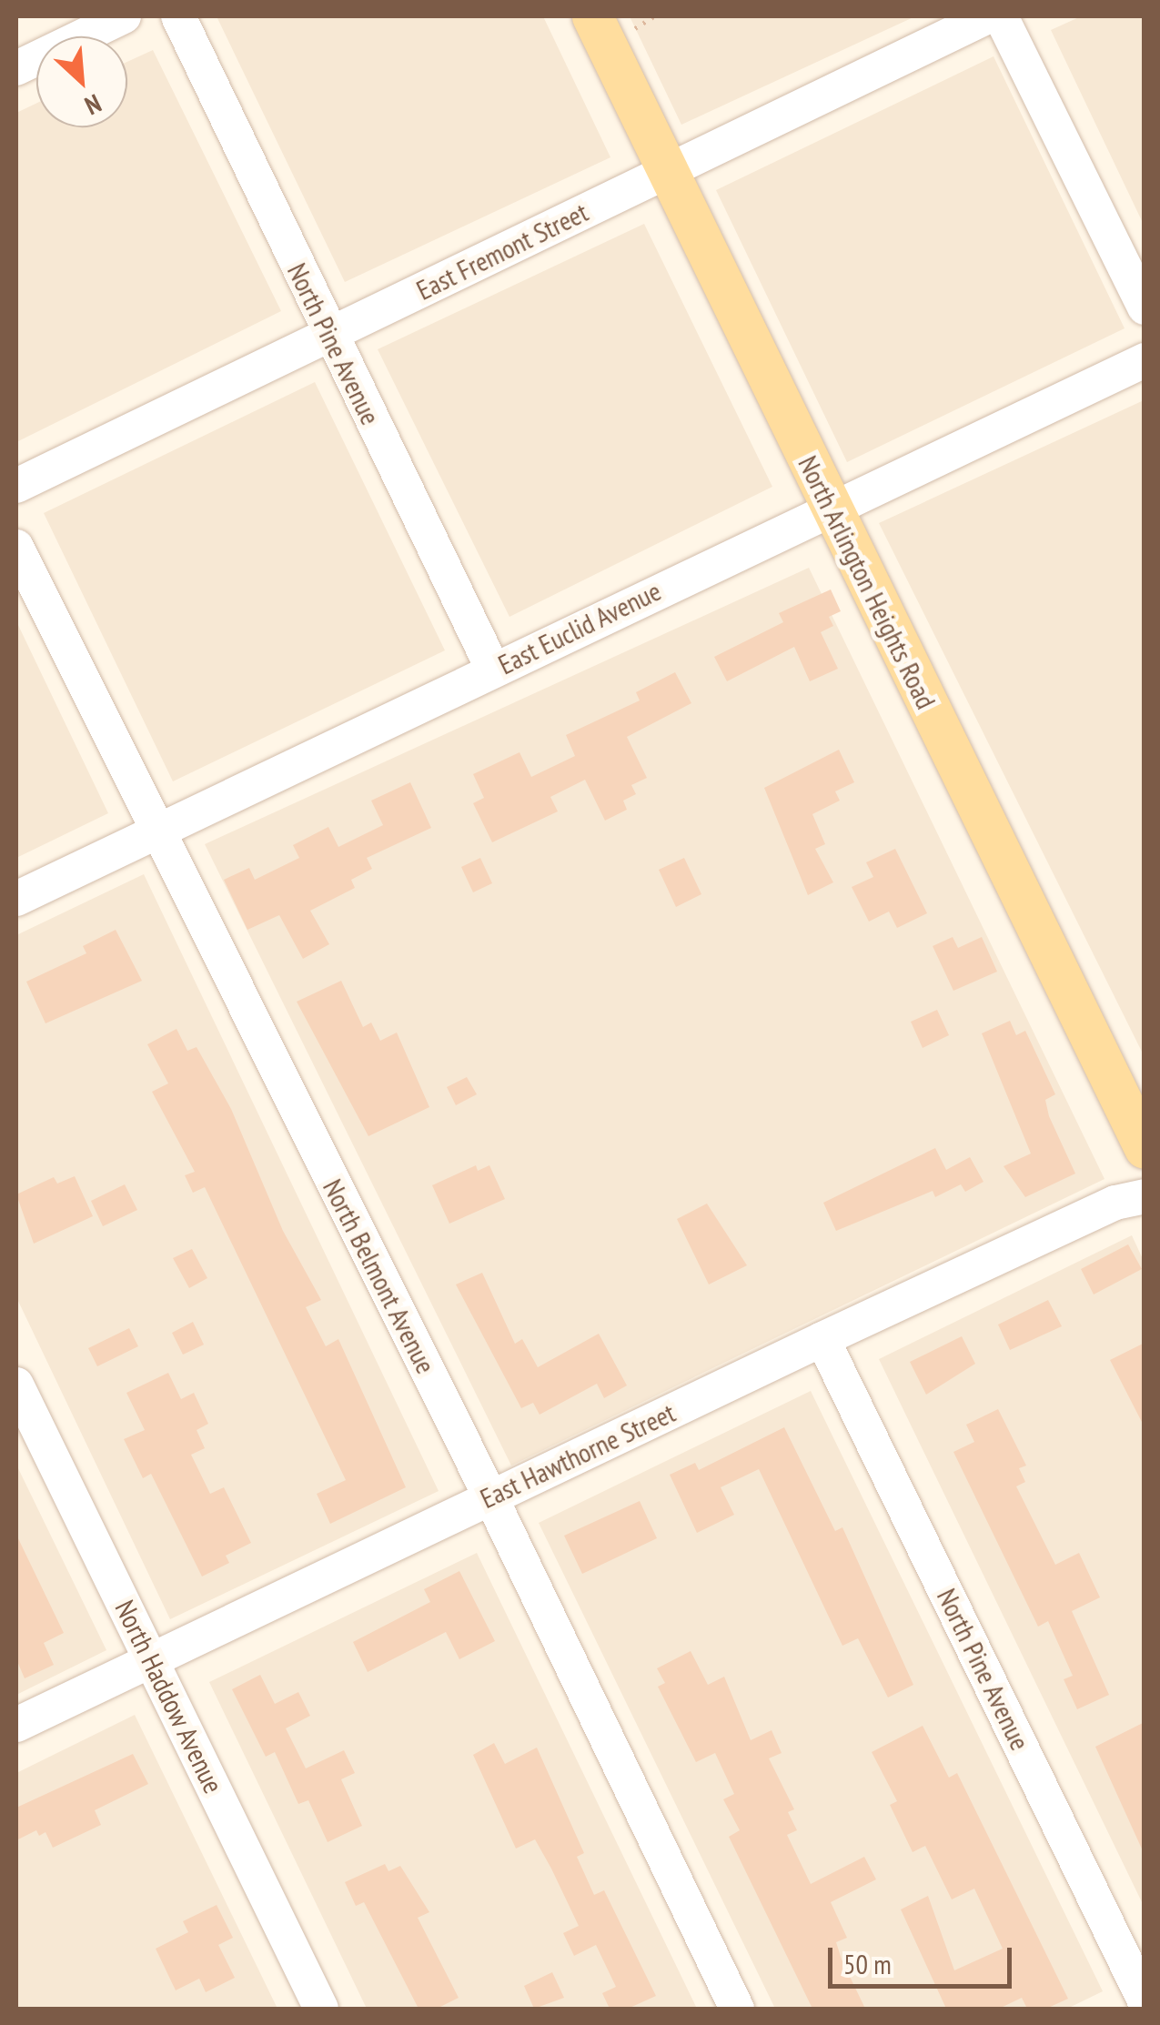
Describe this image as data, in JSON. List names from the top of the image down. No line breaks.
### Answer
{"streets":{"main road":["North Arlington Heights Road"],"street":["East Fremont Street","North Pine Avenue","East Euclid Avenue","North Belmont Avenue","East Hawthorne Street","North Haddow Avenue"]},"crossings":[["East Fremont Street","North Pine Avenue"],["East Fremont Street","North Arlington Heights Road"],["North Pine Avenue","East Euclid Avenue"],["North Pine Avenue","East Hawthorne Street"],["North Arlington Heights Road","East Euclid Avenue"],["East Euclid Avenue","North Belmont Avenue"],["North Belmont Avenue","East Hawthorne Street"],["East Hawthorne Street","North Haddow Avenue"]],"scale_bar":"50 m","north":"bottom right"}
